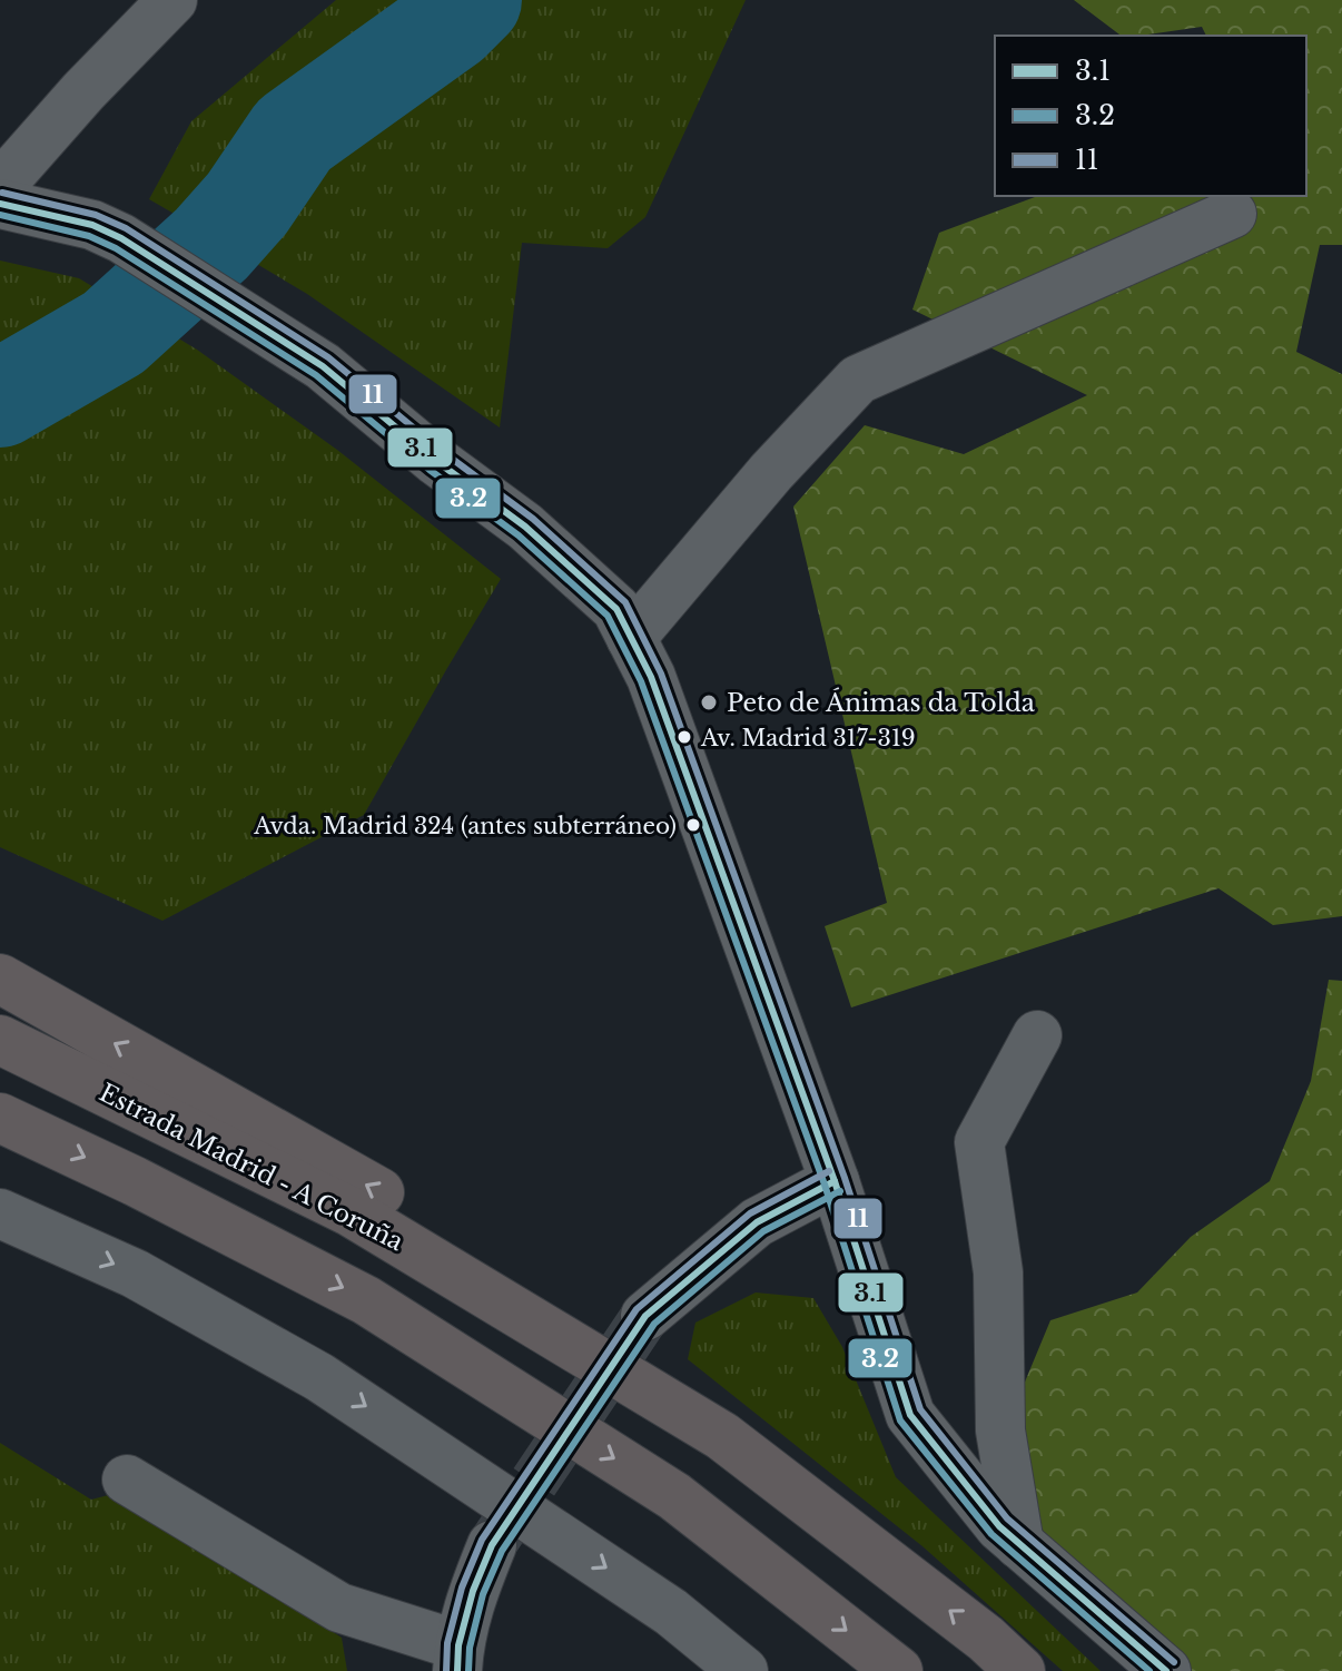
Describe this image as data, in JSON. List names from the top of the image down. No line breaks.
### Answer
{"streets":{"highway":["Estrada Madrid - A Coruña"]},"places":["Peto de Ánimas da Tolda","Av. Madrid 317-319","Avda. Madrid 324 (antes subterráneo)"],"lines":["transit line 11","transit line 3.1","transit line 3.2"],"legend":["3.1","3.2","11"]}
